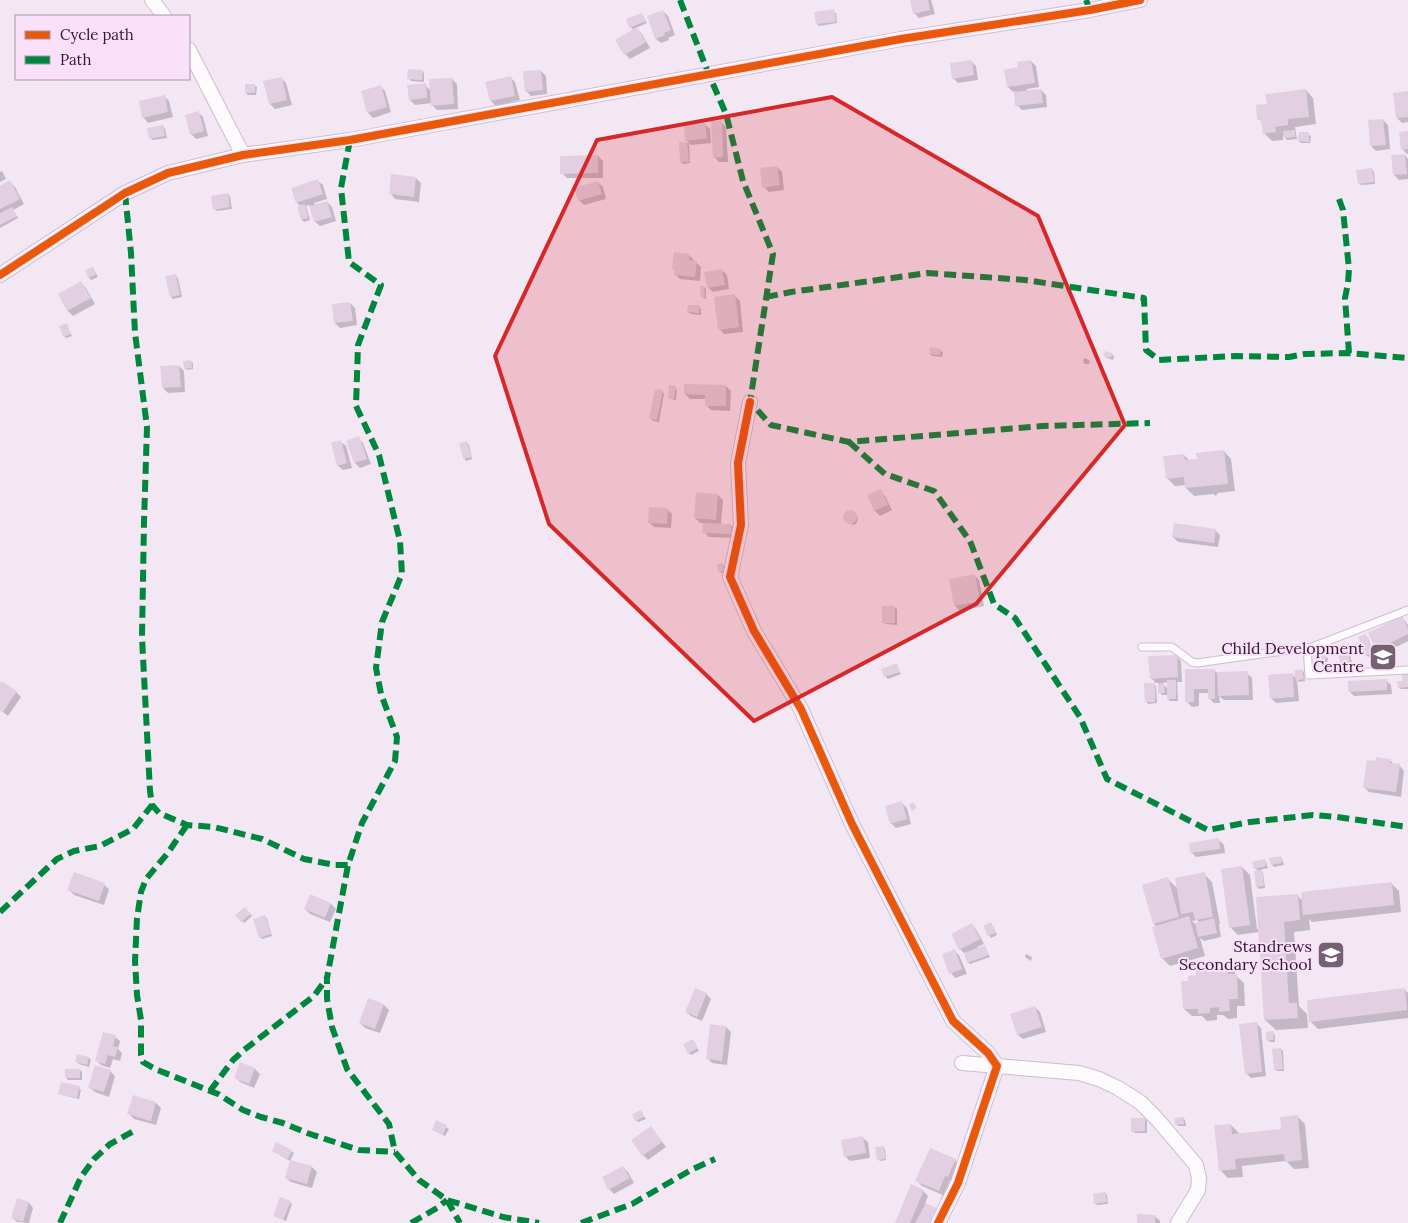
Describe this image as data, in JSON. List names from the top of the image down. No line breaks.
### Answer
{"places":{"school or university":["Child Development Centre","Standrews Secondary School"]},"legend":["Cycle path","Path"]}
